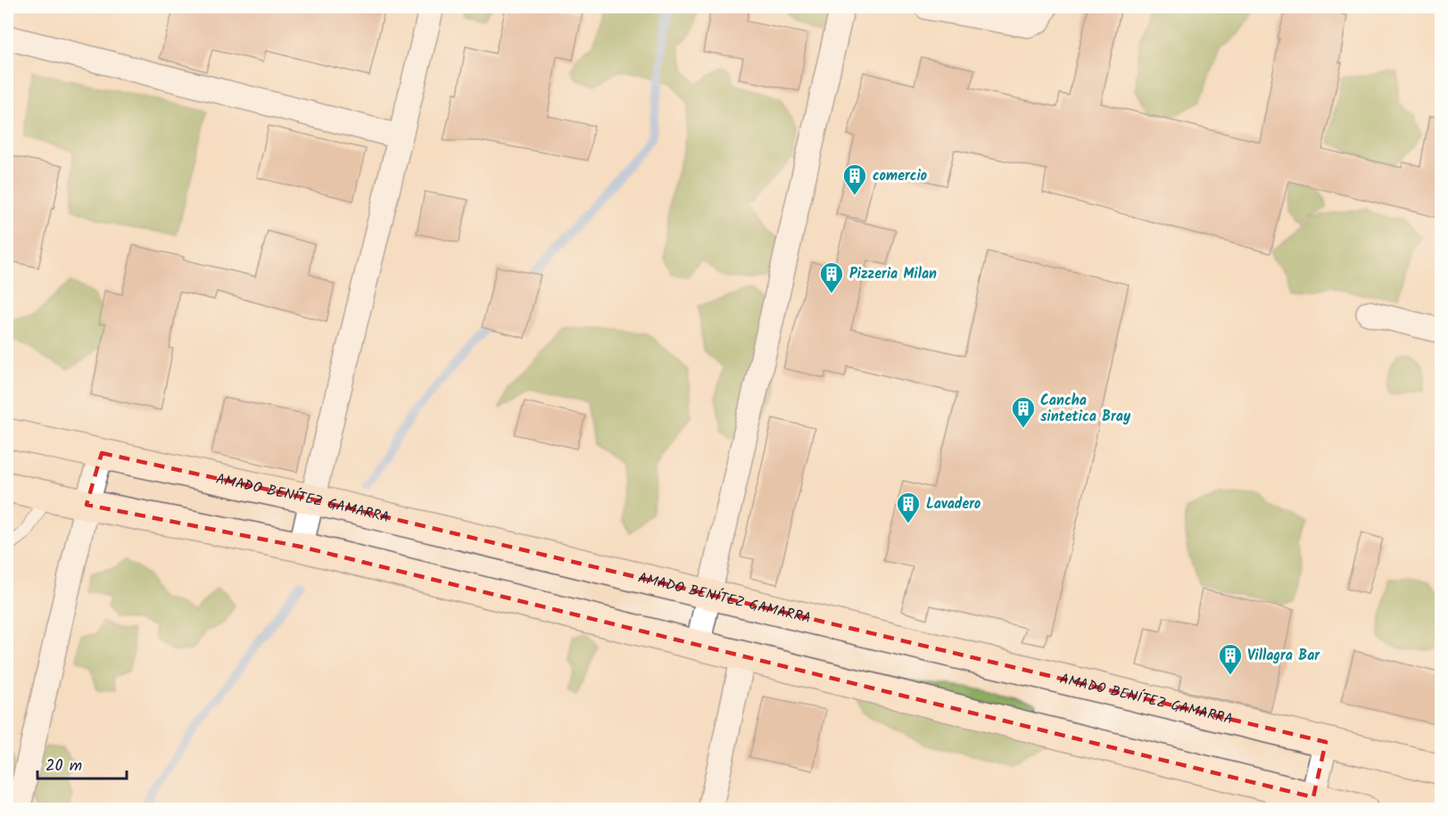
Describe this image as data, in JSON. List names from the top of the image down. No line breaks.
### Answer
{"streets":{"main road":["AMADO BENÍTEZ GAMARRA"]},"places":{"building":["comercio","Pizzeria Milan","Cancha sintetica Bray","Lavadero","Villagra Bar"]},"scale_bar":"20 m"}
